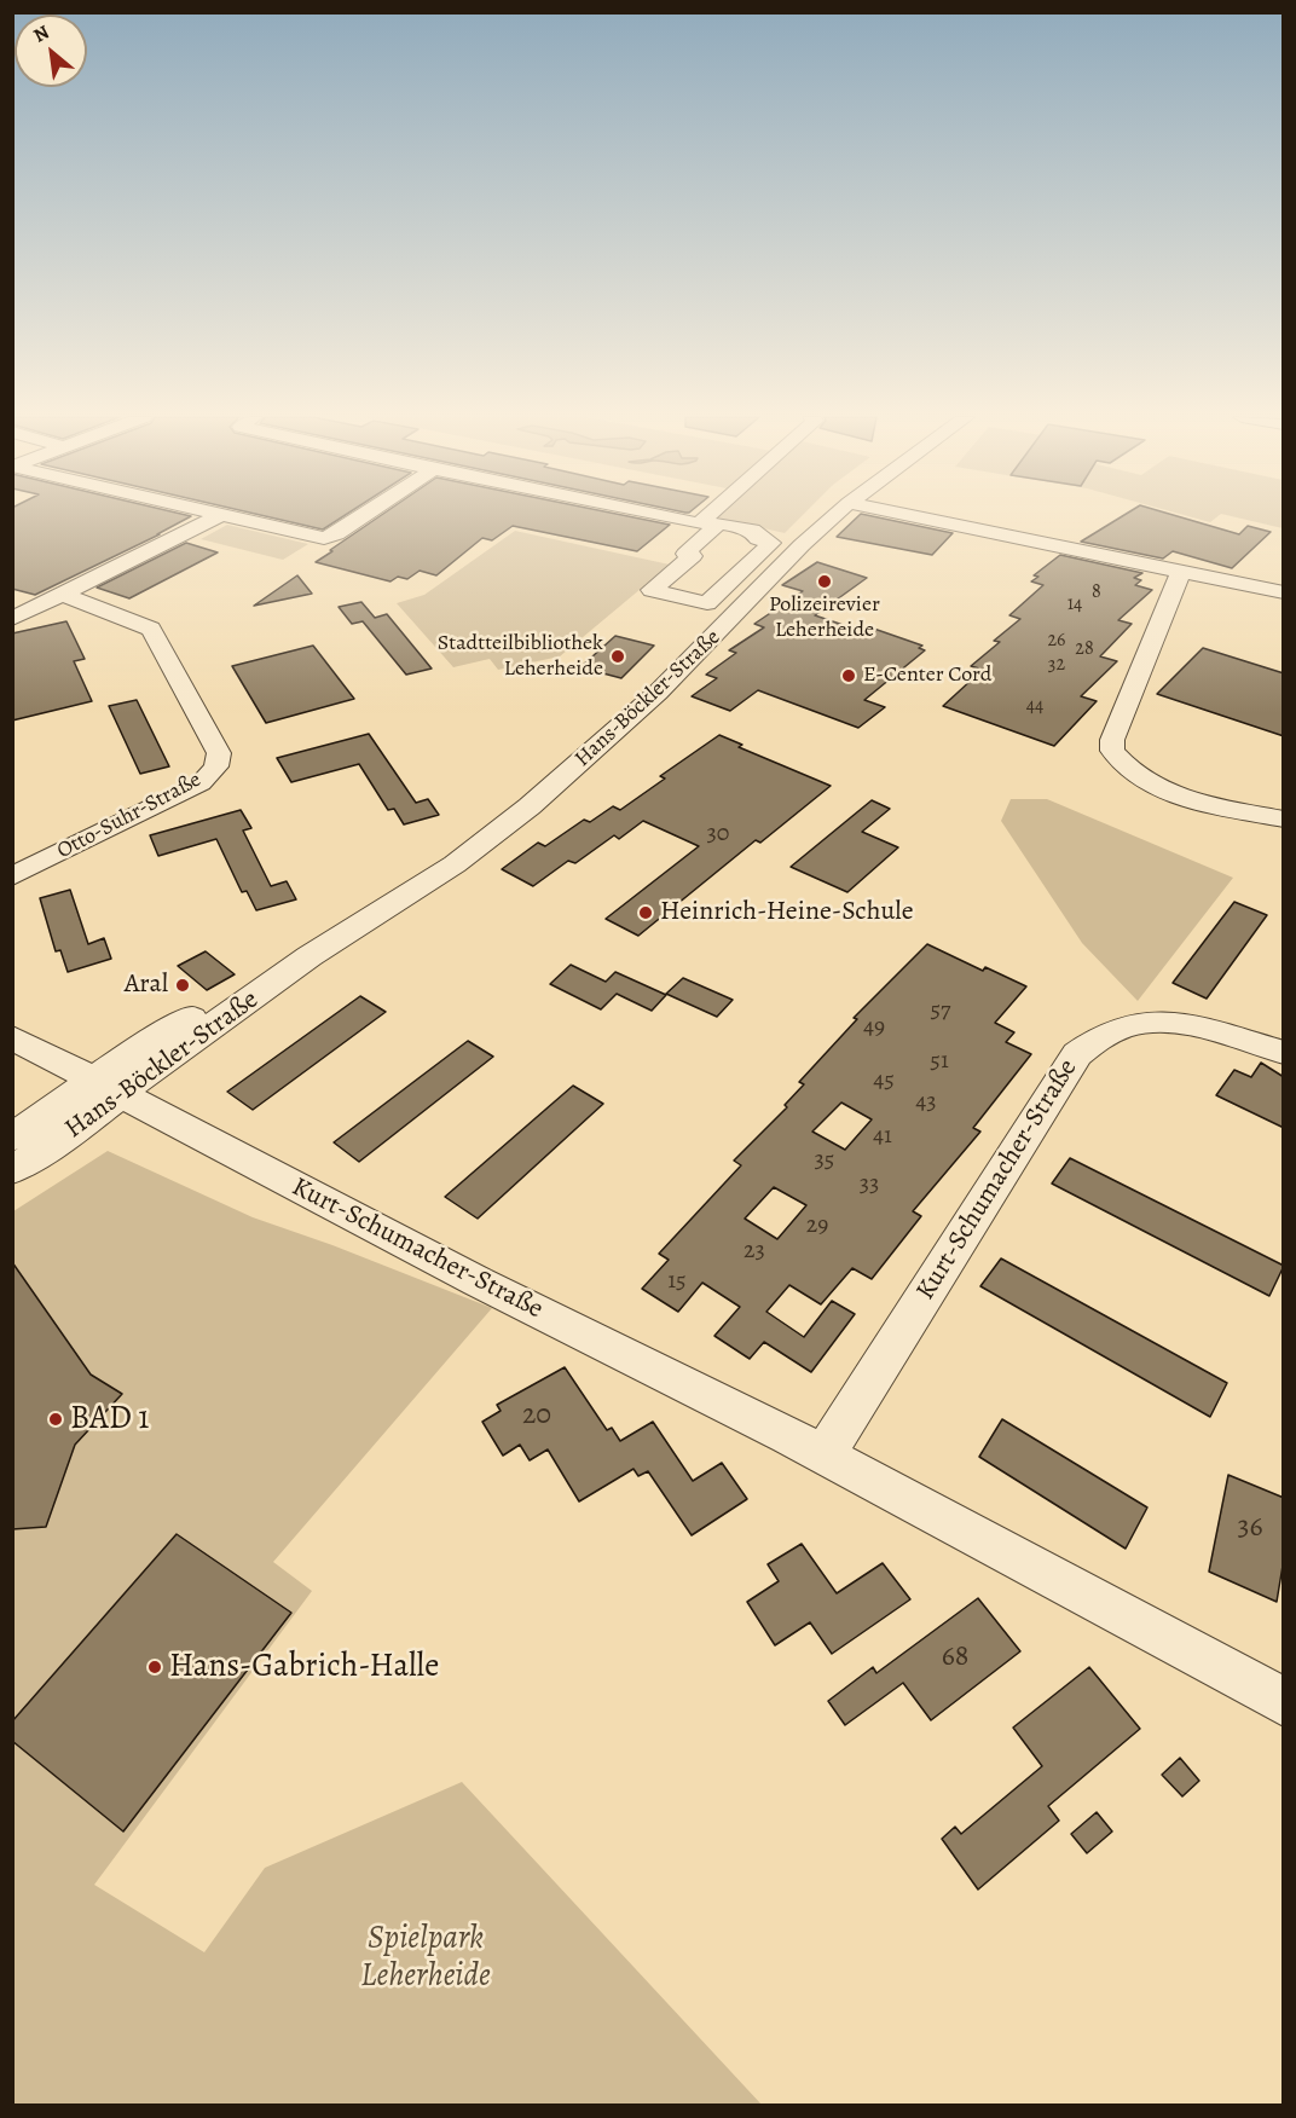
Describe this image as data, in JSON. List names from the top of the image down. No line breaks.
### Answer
{"streets":{"street":["Hans-Böckler-Straße","Otto-Suhr-Straße","Kurt-Schumacher-Straße"]},"crossings":[["Hans-Böckler-Straße","Kurt-Schumacher-Straße"]],"parks":["Spielpark Leherheide"],"places":["Polizeirevier Leherheide","Stadtteilbibliothek Leherheide","E-Center Cord","Heinrich-Heine-Schule","Aral","BAD 1","Hans-Gabrich-Halle"],"house_numbers":["8","14","26","28","32","44","30","57","49","51","45","43","41","35","33","29","23","15","20","36","68"],"north":"top left"}
